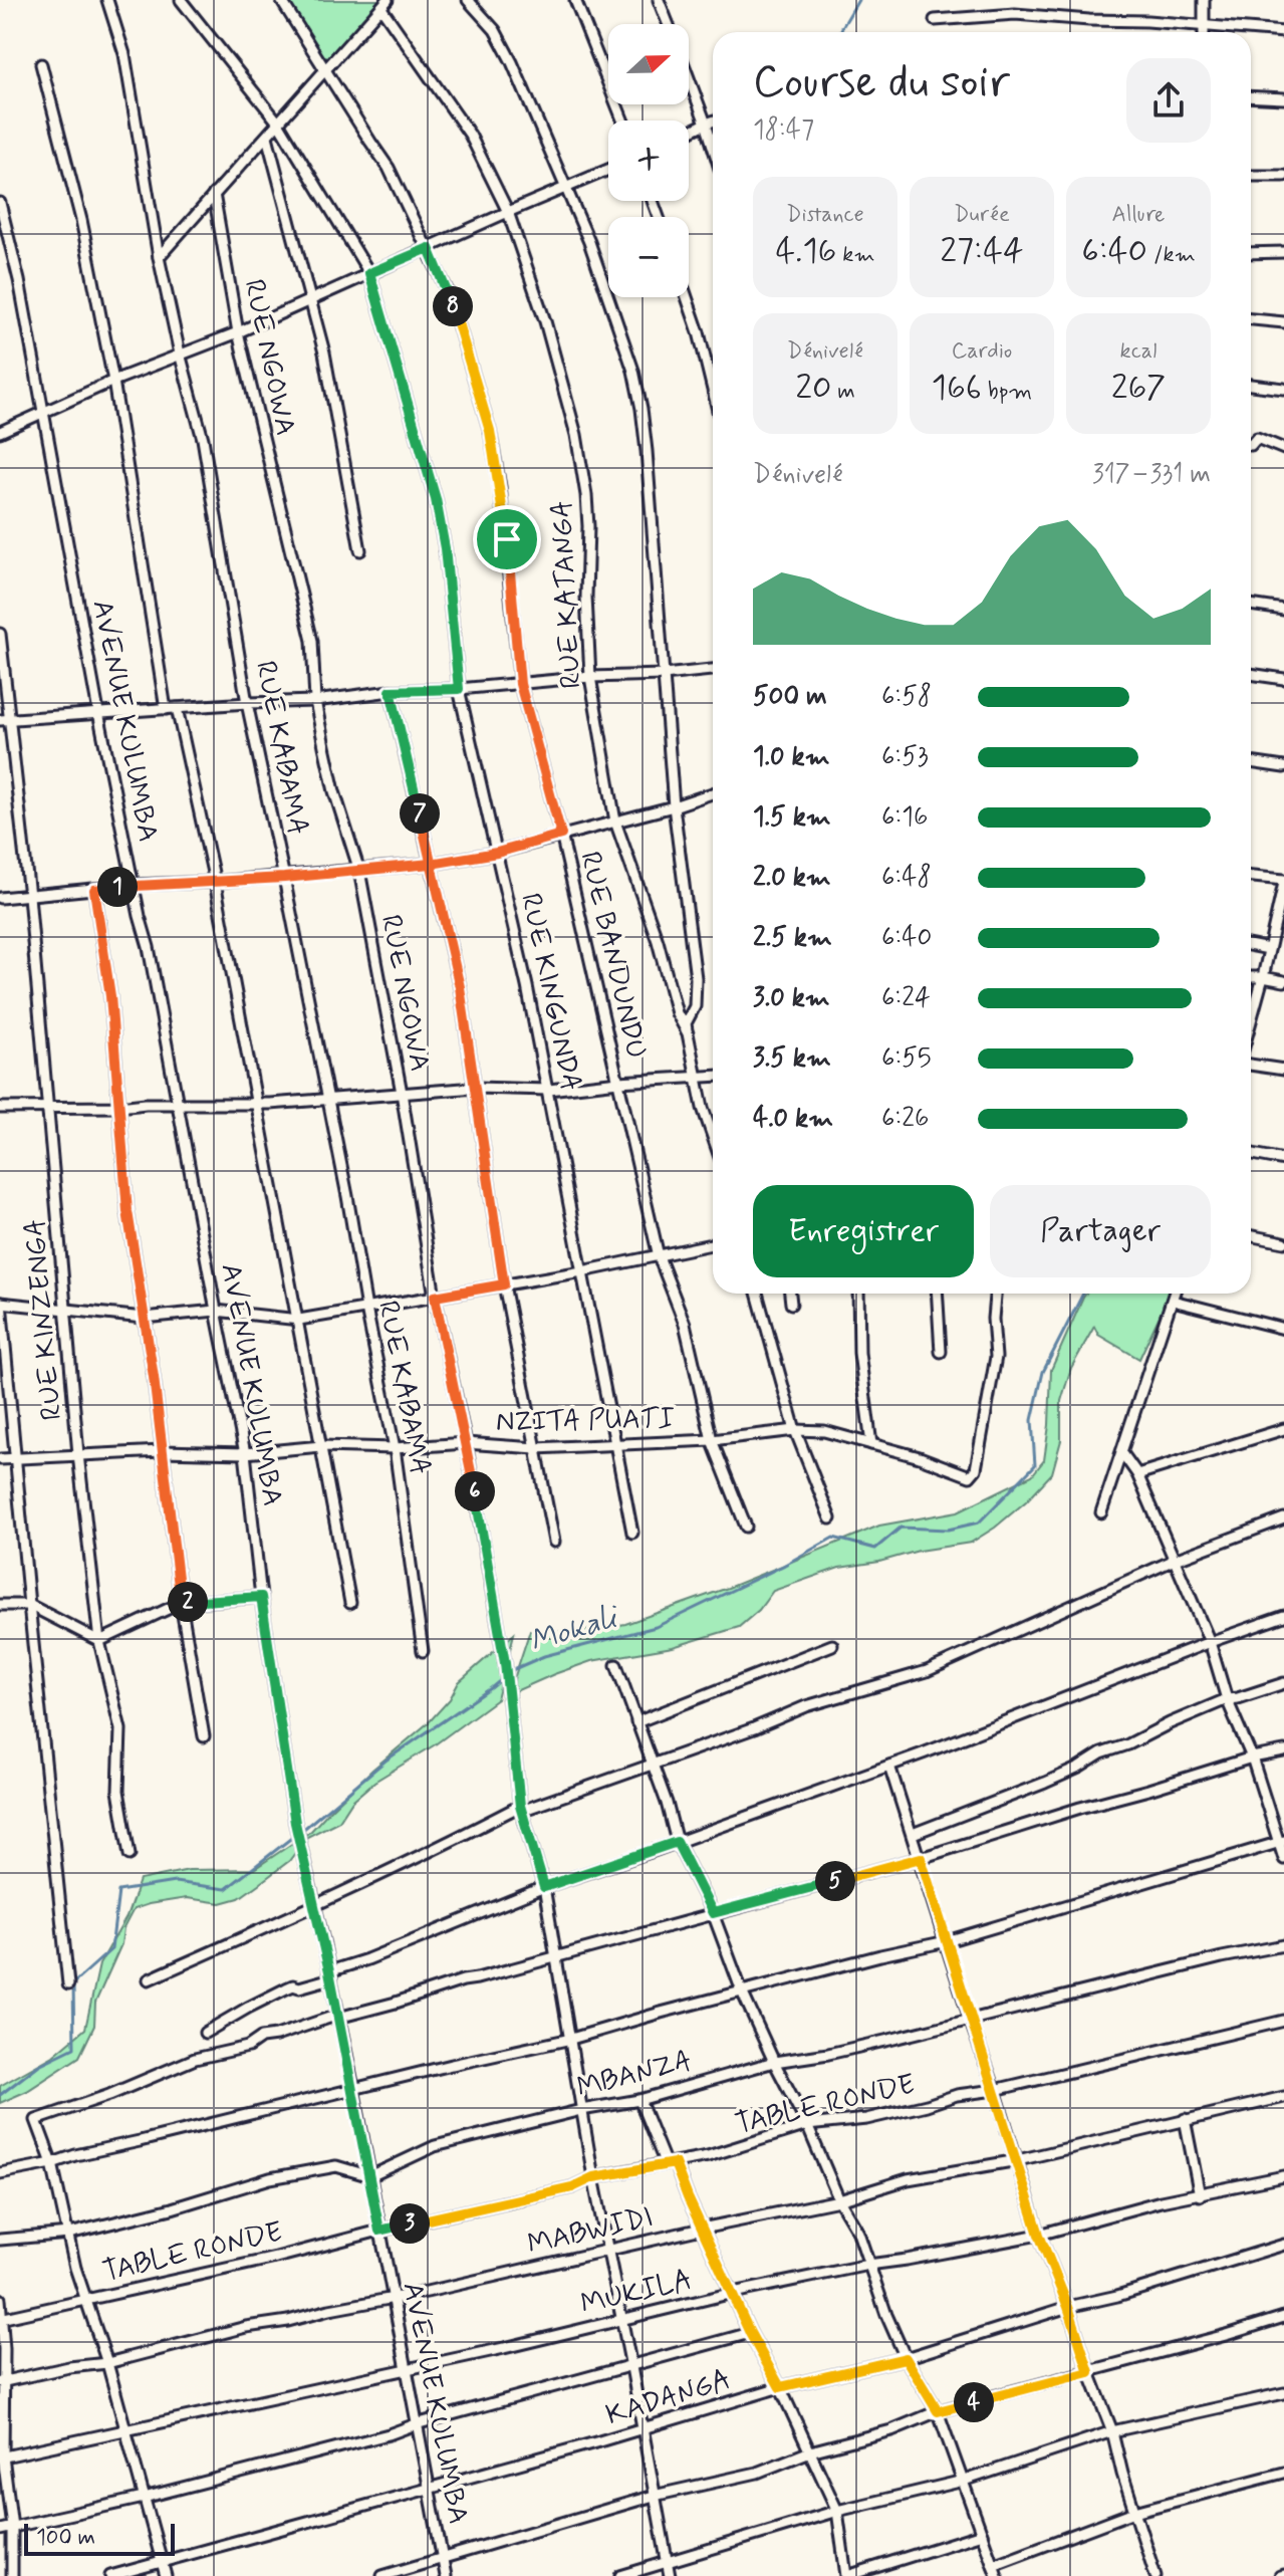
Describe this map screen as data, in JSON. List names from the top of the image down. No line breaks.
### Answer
{"streets":{"street":["RUE NGOWA","RUE KATANGA","AVENUE KULUMBA","RUE KABAMA","RUE BANDUNDU","RUE KINGUNDA","RUE KINZENGA","NZITA PUATI","MBANZA","TABLE RONDE","MABWIDI","MUKILA","KADANGA"]},"crossings":[["RUE NGOWA","NZITA PUATI"],["RUE NGOWA","MBANZA"],["RUE NGOWA","TABLE RONDE"],["RUE NGOWA","MABWIDI"],["RUE NGOWA","MUKILA"],["RUE NGOWA","KADANGA"],["AVENUE KULUMBA","NZITA PUATI"],["AVENUE KULUMBA","MBANZA"],["AVENUE KULUMBA","TABLE RONDE"],["AVENUE KULUMBA","MABWIDI"],["AVENUE KULUMBA","MUKILA"],["AVENUE KULUMBA","KADANGA"],["RUE KABAMA","NZITA PUATI"],["RUE BANDUNDU","NZITA PUATI"],["RUE KINGUNDA","NZITA PUATI"],["RUE KINZENGA","NZITA PUATI"]],"water":["Mokali"],"scale_bar":"100 m","north":"right","page":{"map_buttons":["+","−"],"heading":["Course du soir","18:47"],"stats":[["Distance","4.16 km"],["Durée","27:44"],["Allure","6:40 /km"],["Dénivelé","20 m"],["Cardio","166 bpm"],["kcal","267"]],"pins":["8","7","1","6","2","5","3","4"],"chart":["Dénivelé","317–331 m"],"list":[{"name":"500 m","note":"6:58"},{"name":"1.0 km","note":"6:53"},{"name":"1.5 km","note":"6:16"},{"name":"2.0 km","note":"6:48"},{"name":"2.5 km","note":"6:40"},{"name":"3.0 km","note":"6:24"},{"name":"3.5 km","note":"6:55"},{"name":"4.0 km","note":"6:26"}],"buttons":["Enregistrer","Partager"],"scale":"100 m"}}
